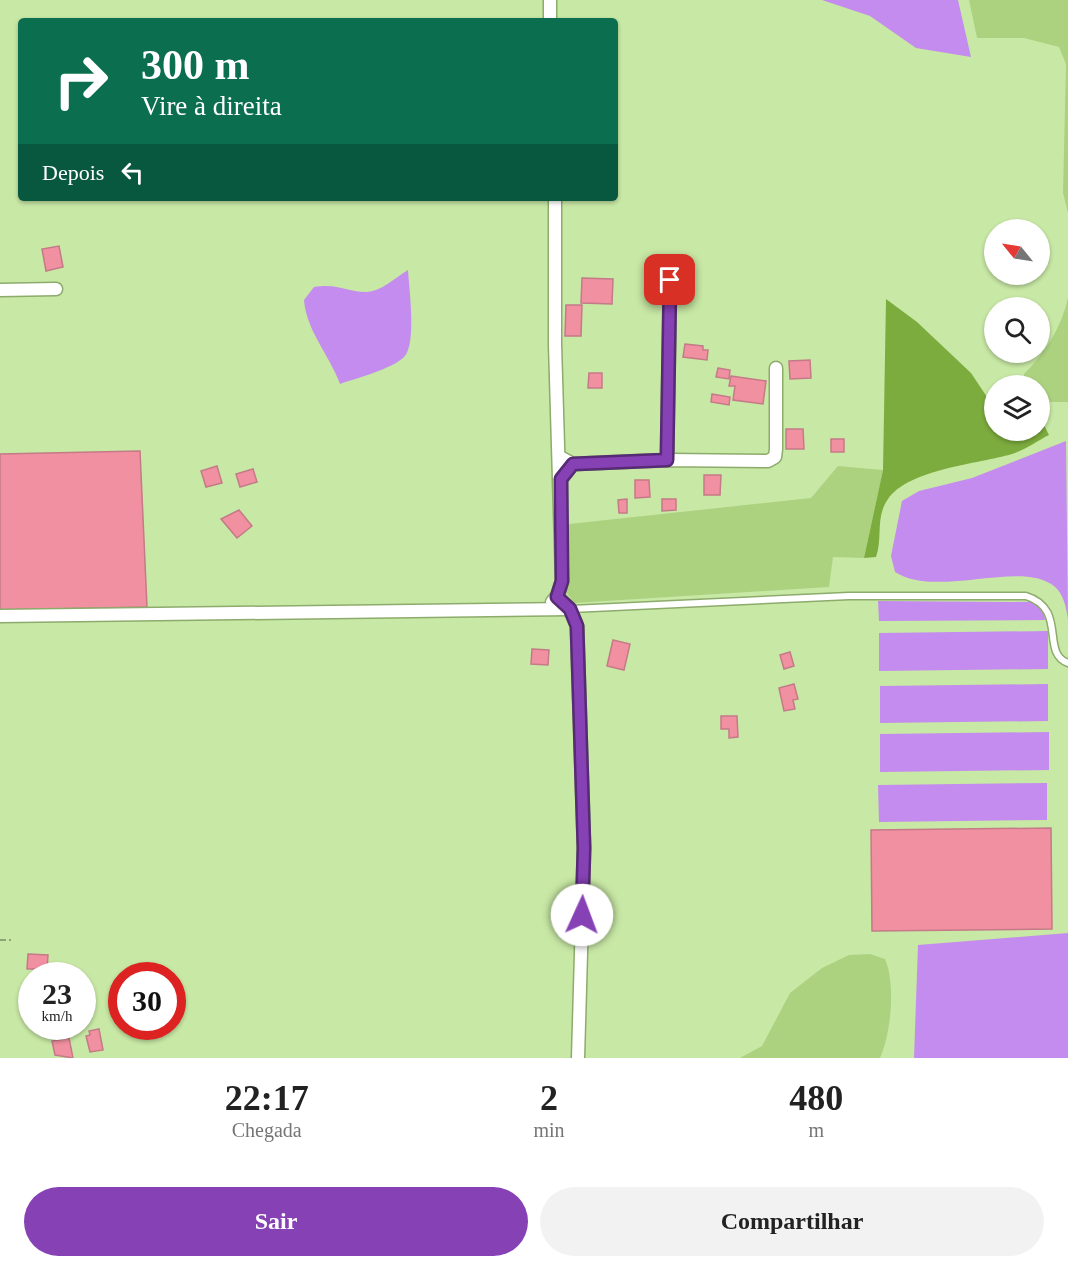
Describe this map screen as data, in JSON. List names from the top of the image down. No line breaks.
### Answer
{"north":"top left","page":{"turn":["300 m","Vire à direita"],"then":"Depois","speed":"23 km/h","limit":"30","eta":["22:17","Chegada","2","min","480","m"],"buttons":["Sair","Compartilhar"]}}
